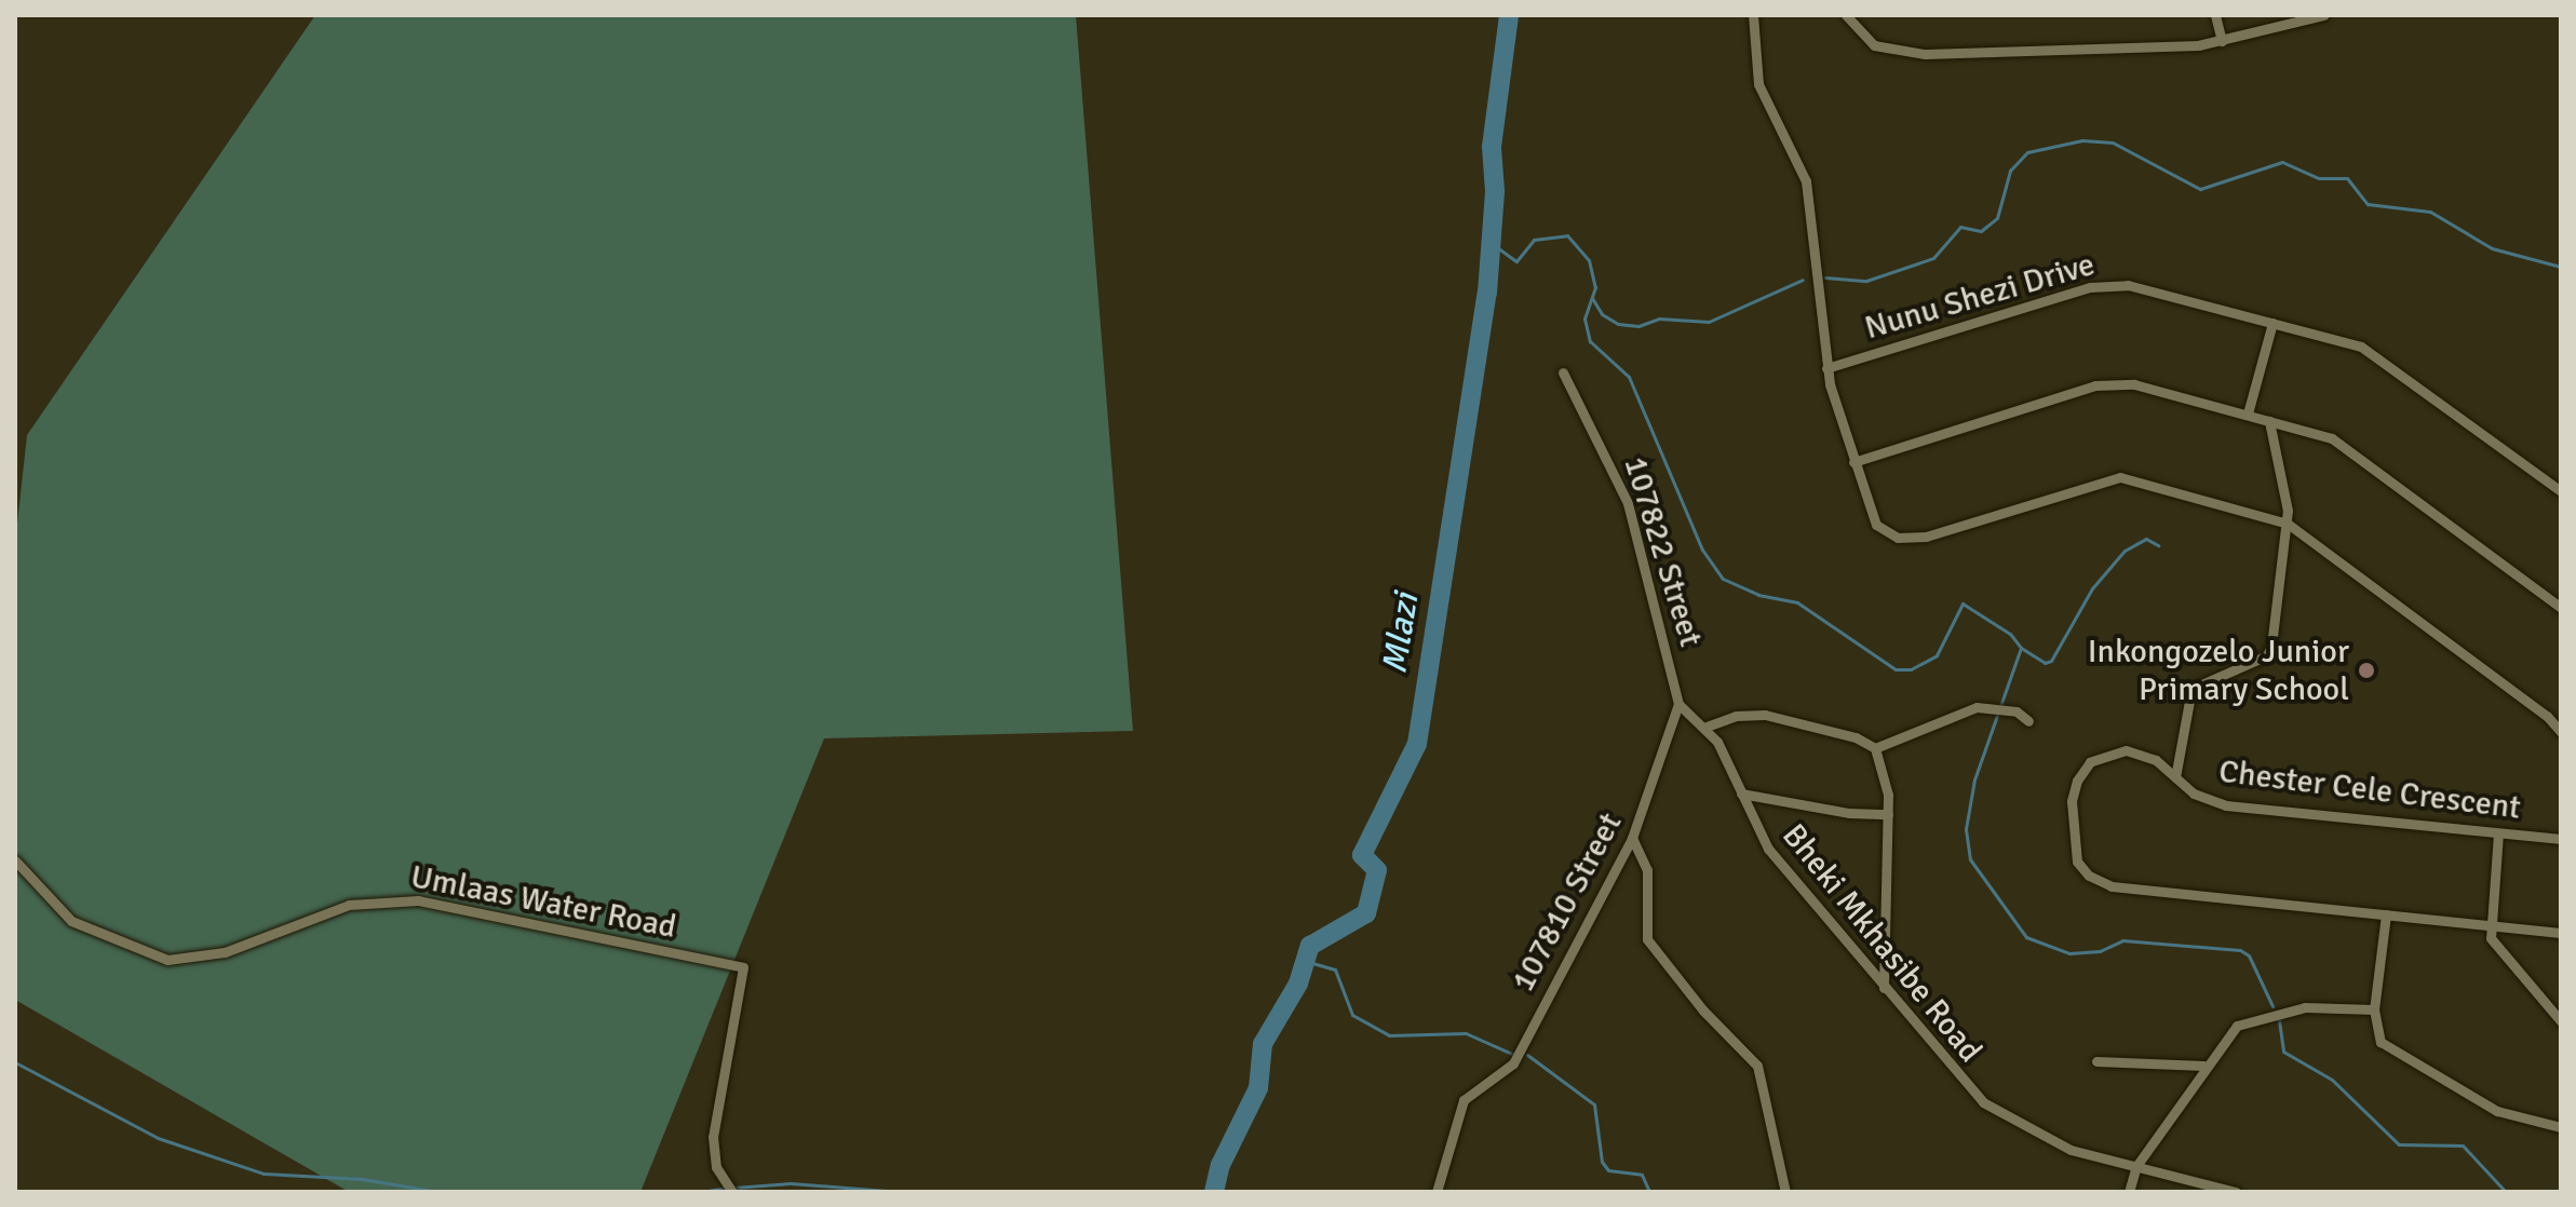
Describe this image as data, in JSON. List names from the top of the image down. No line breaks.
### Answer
{"streets":{"street":["Nunu Shezi Drive","107822 Street","Chester Cele Crescent","Umlaas Water Road","107810 Street","Bheki Mkhasibe Road"]},"crossings":[["107822 Street","107810 Street"]],"water":["Mlazi"],"places":["Inkongozelo Junior Primary School"]}
